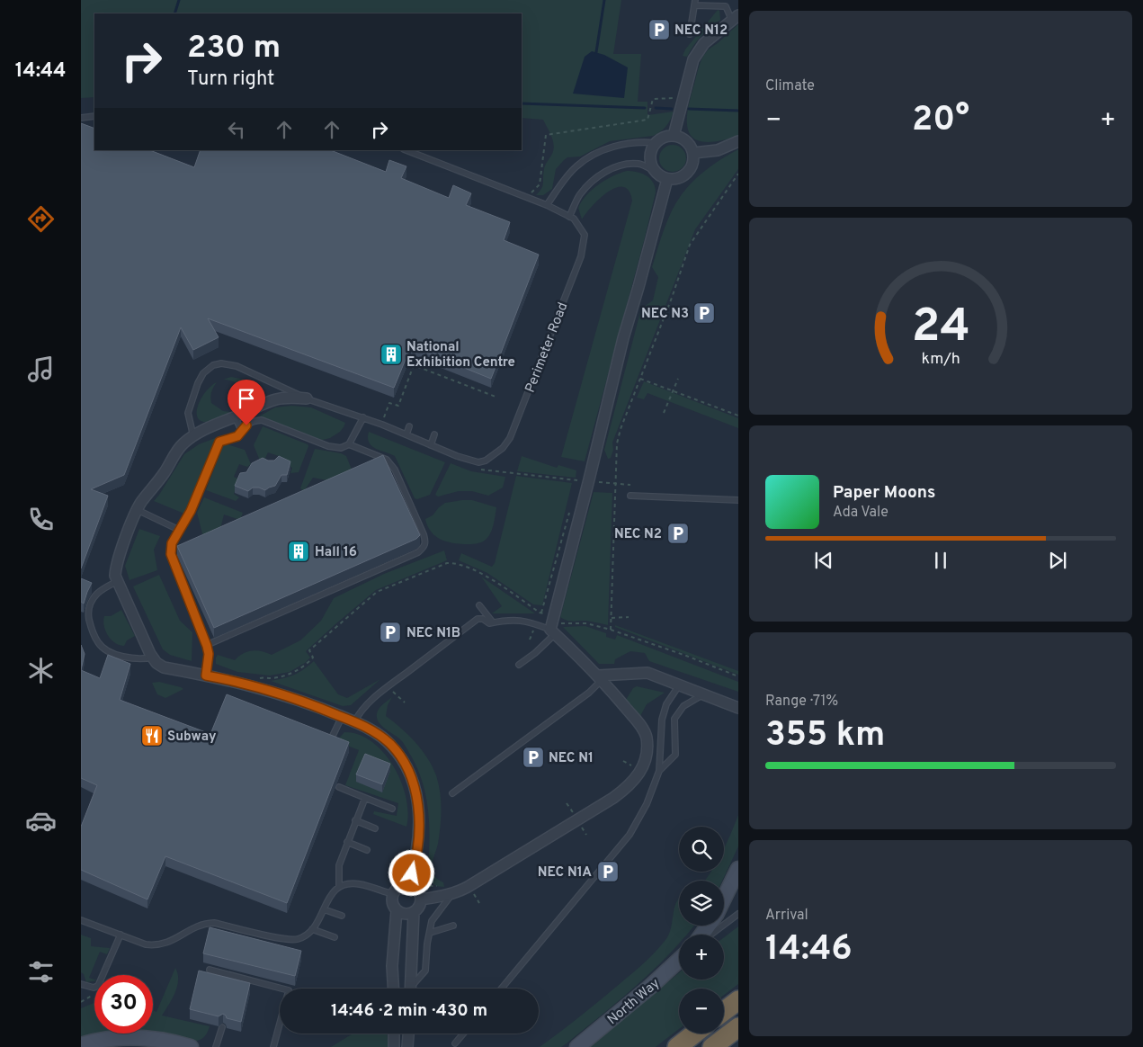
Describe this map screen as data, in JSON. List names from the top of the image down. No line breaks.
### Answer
{"streets":{"street":["North Way"],"lane":["Perimeter Road"]},"places":{"parking":["NEC N12","NEC N3","NEC N2","NEC N1B","NEC N1","NEC N1A"],"building":["National Exhibition Centre","Hall 16"],"restaurant":["Subway"]},"page":{"tabs":"14:44","tile":["Climate",["Range · 71%","355 km"],["Arrival","14:46"]],"turn":["230 m","Turn right"],"heat":["−","20°","+"],"song":["Paper Moons","Ada Vale"],"map_buttons":["+","−"],"limit":"30","trip":"14:46 · 2 min · 430 m","gauge":["24","km/h"]}}
